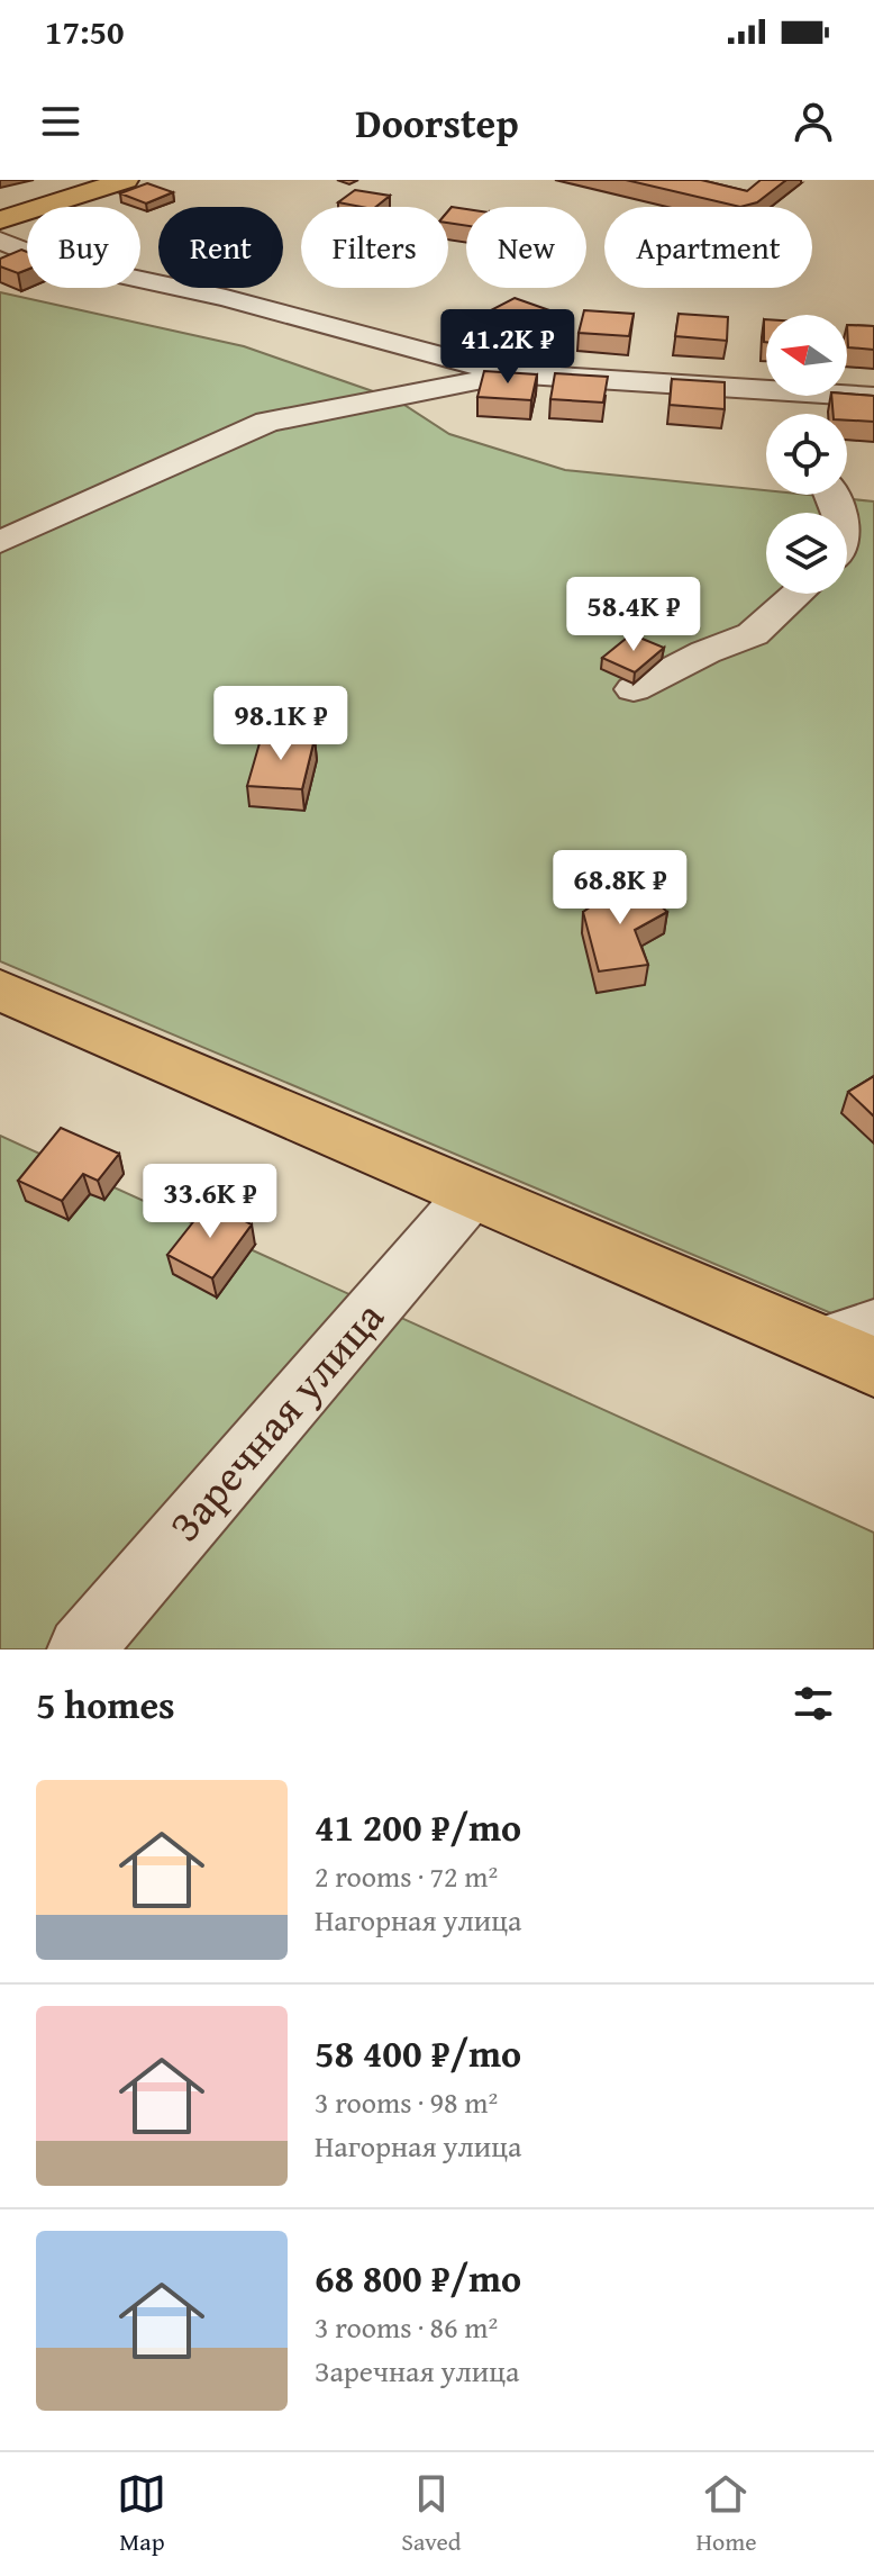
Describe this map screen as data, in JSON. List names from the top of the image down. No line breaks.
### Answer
{"streets":{"street":["Заречная улица"]},"north":"left","page":{"status":"17:50","header":"Doorstep","chip":["Buy","Rent","Filters","New","Apartment"],"price":["41.2K ₽","58.4K ₽","98.1K ₽","68.8K ₽","33.6K ₽"],"heading":"5 homes","list":[{"name":"41 200 ₽/mo","note":"2 rooms · 72 m² · Нагорная улица"},{"name":"58 400 ₽/mo","note":"3 rooms · 98 m² · Нагорная улица"},{"name":"68 800 ₽/mo","note":"3 rooms · 86 m² · Заречная улица"}],"tabs":["Map","Saved","Home"]}}
